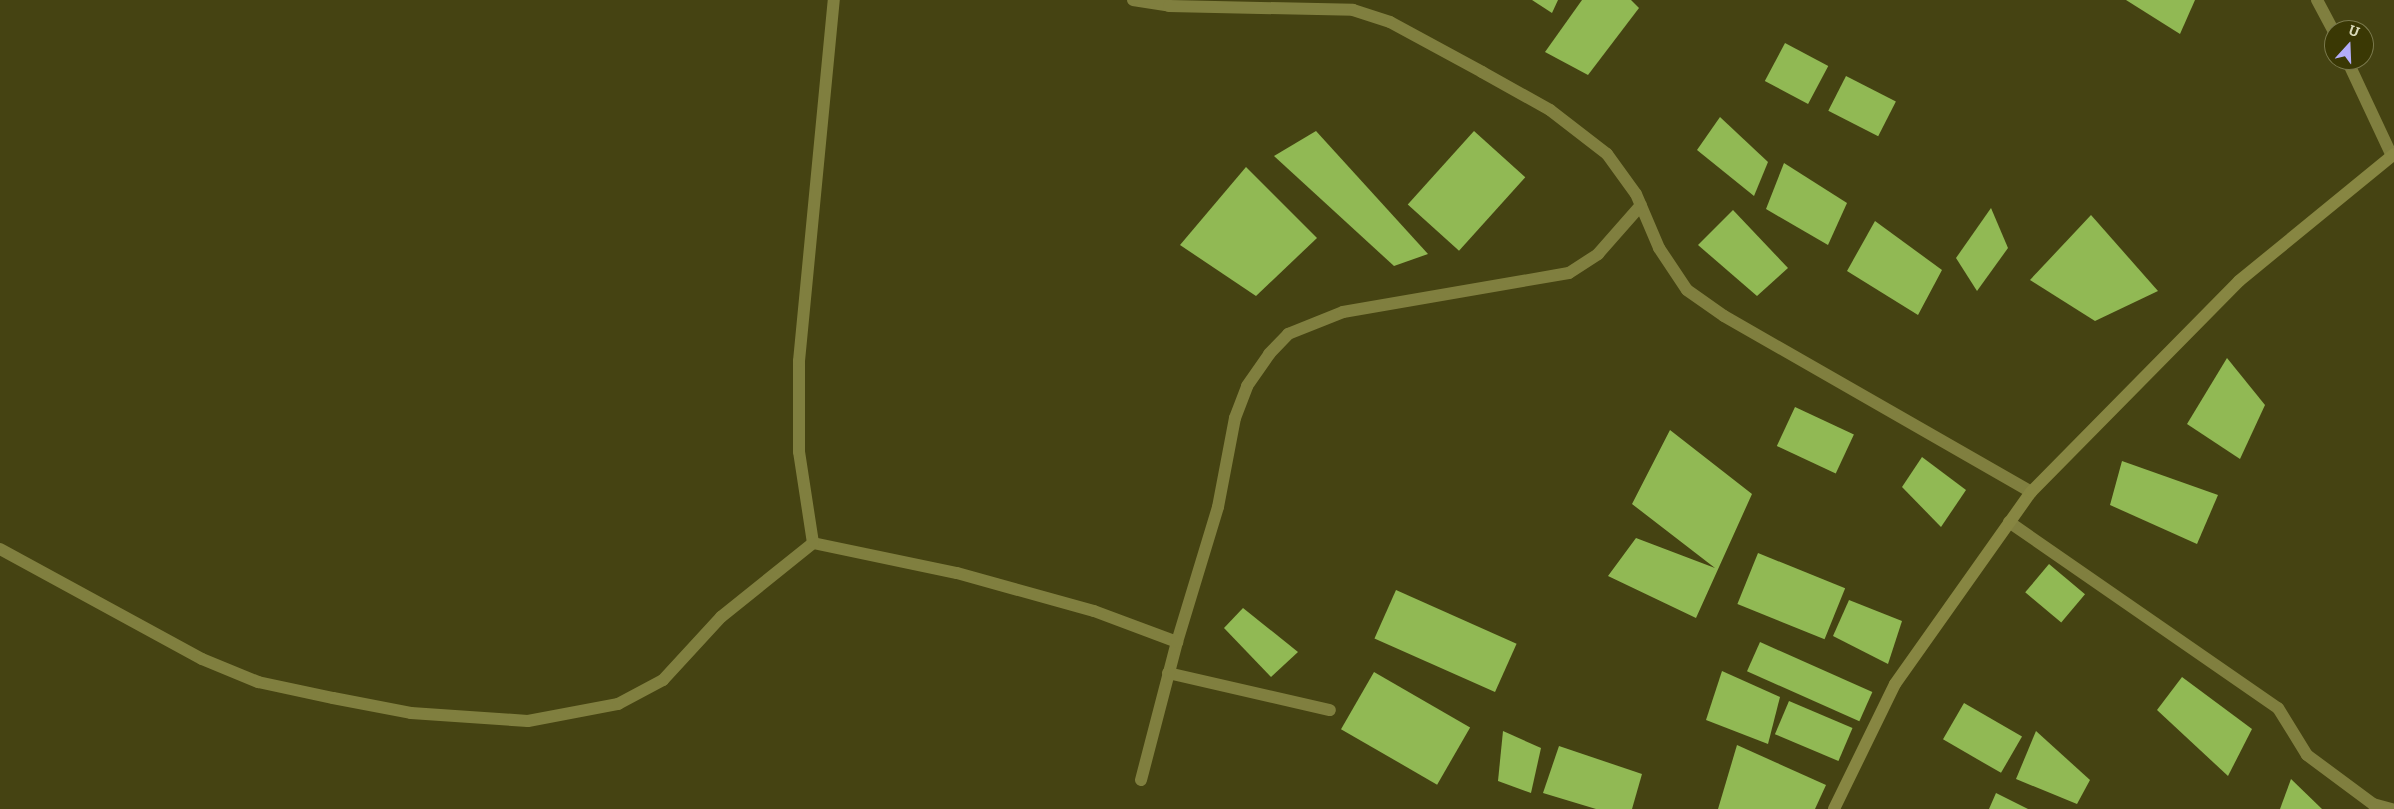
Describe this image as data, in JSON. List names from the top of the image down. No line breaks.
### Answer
{"north":"top"}
